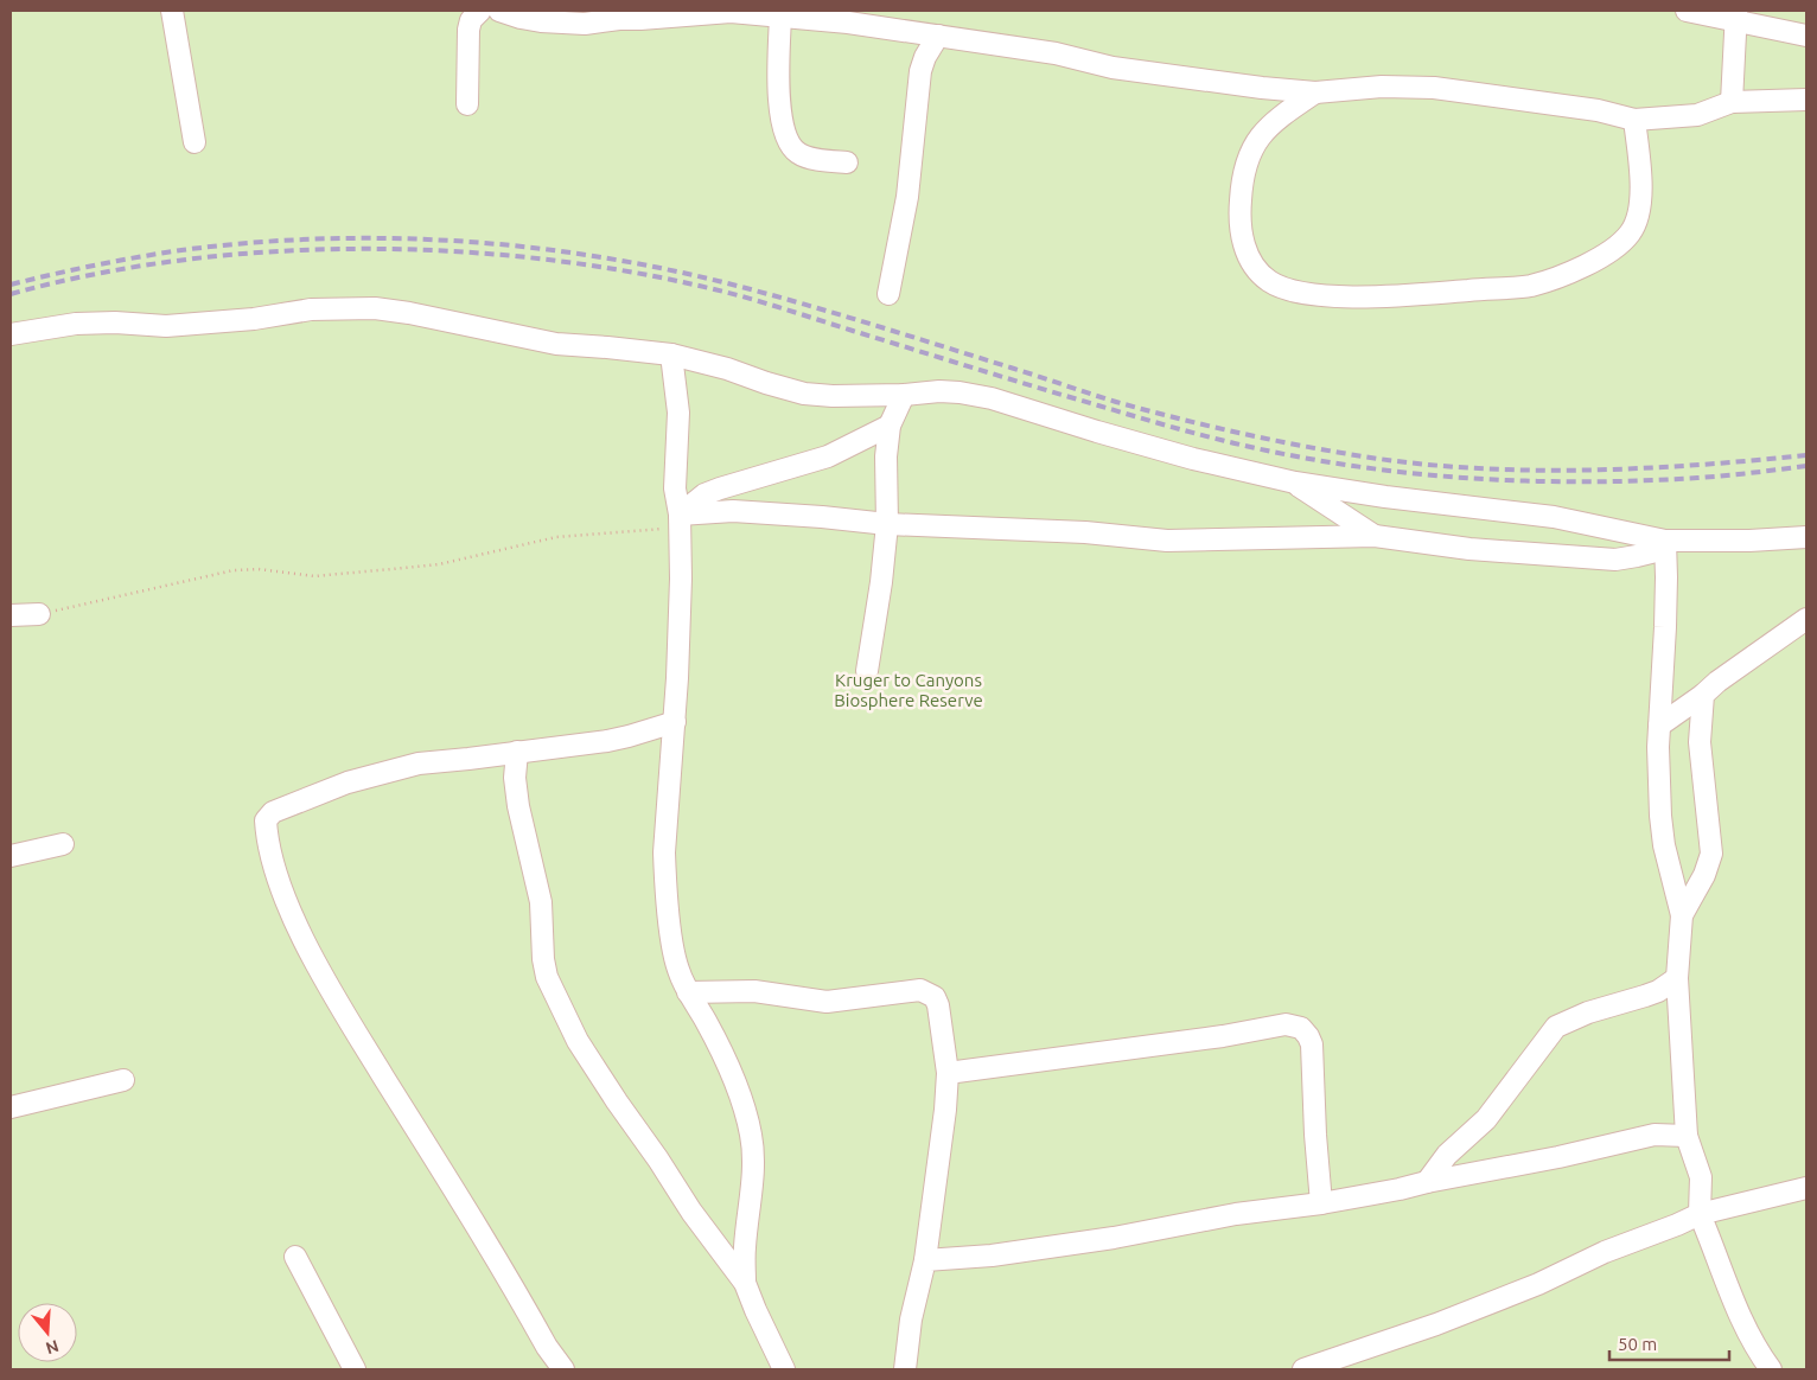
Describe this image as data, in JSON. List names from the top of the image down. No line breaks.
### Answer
{"parks":["Kruger to Canyons Biosphere Reserve"],"scale_bar":"50 m","north":"bottom"}
